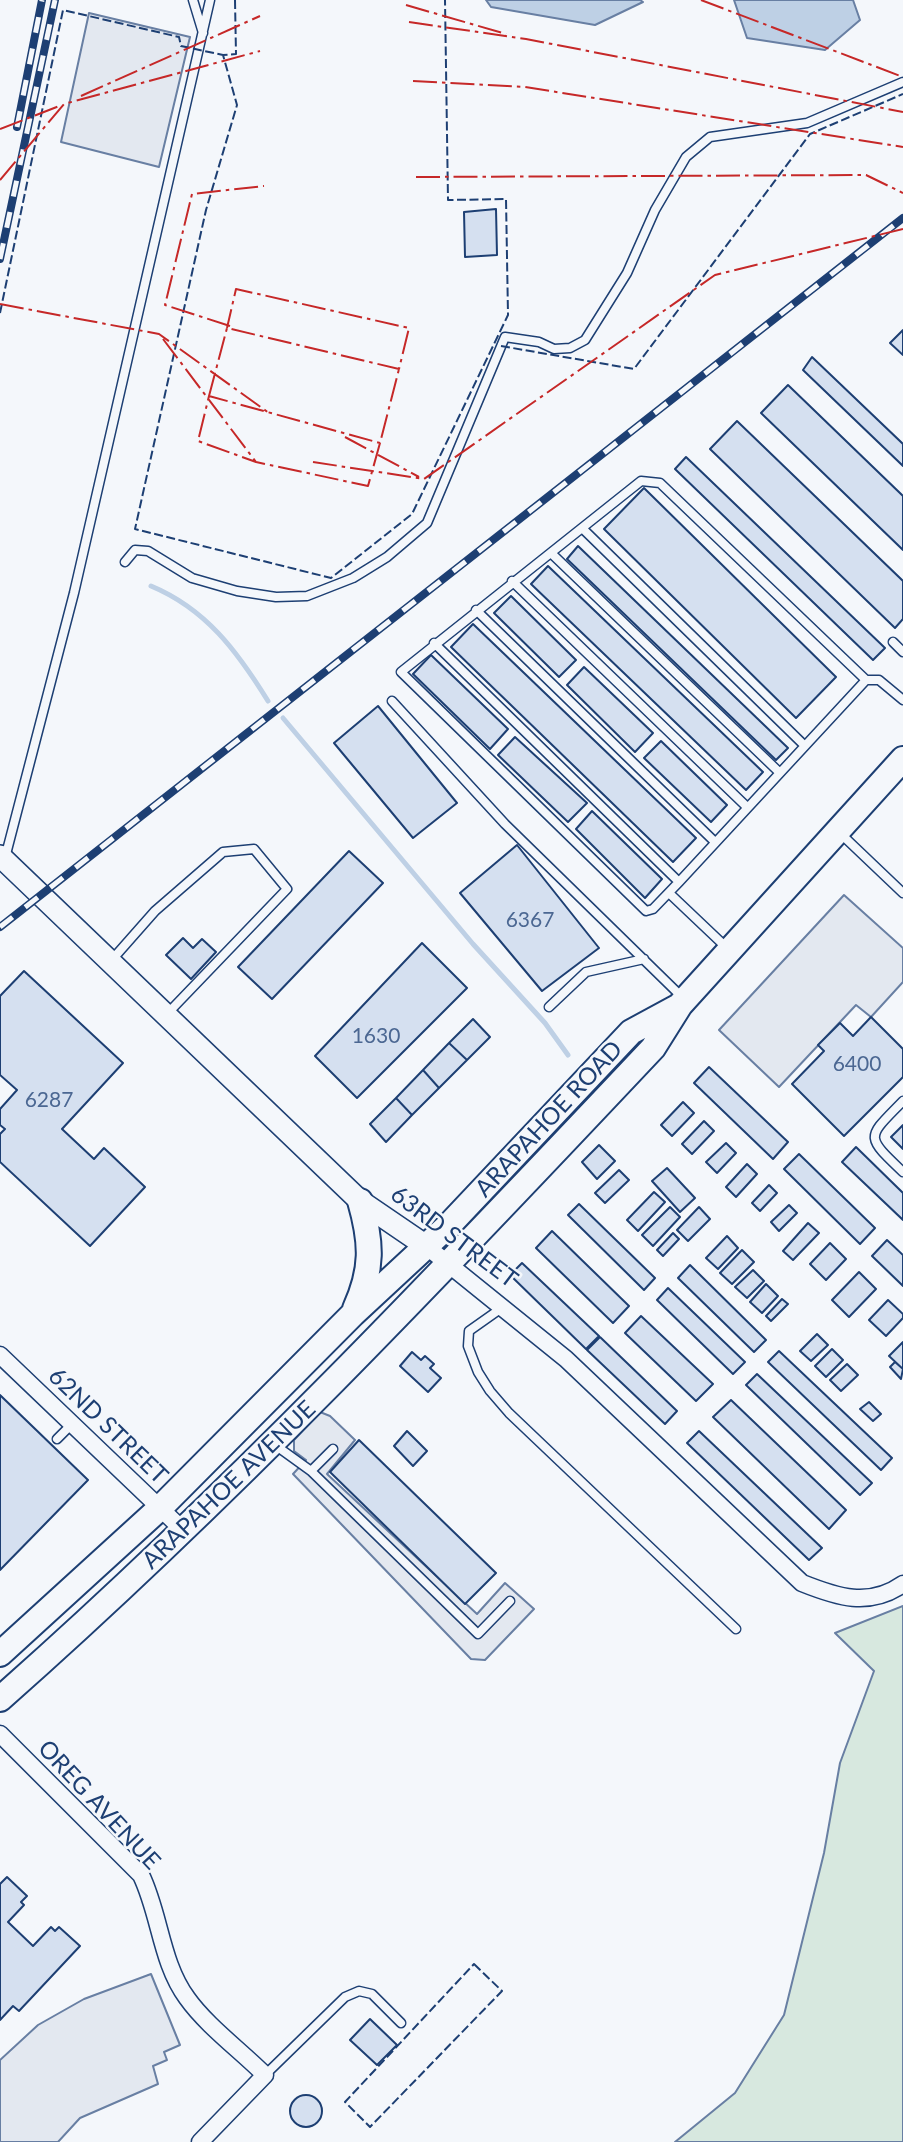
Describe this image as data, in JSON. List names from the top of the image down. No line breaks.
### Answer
{"streets":{"main road":["ARAPAHOE ROAD","ARAPAHOE AVENUE"],"street":["63RD STREET","62ND STREET","OREG AVENUE"]},"crossings":[["ARAPAHOE ROAD","63RD STREET"],["ARAPAHOE ROAD","ARAPAHOE AVENUE"],["63RD STREET","ARAPAHOE AVENUE"],["62ND STREET","ARAPAHOE AVENUE"]],"house_numbers":["6367","1630","6400","6287"]}
